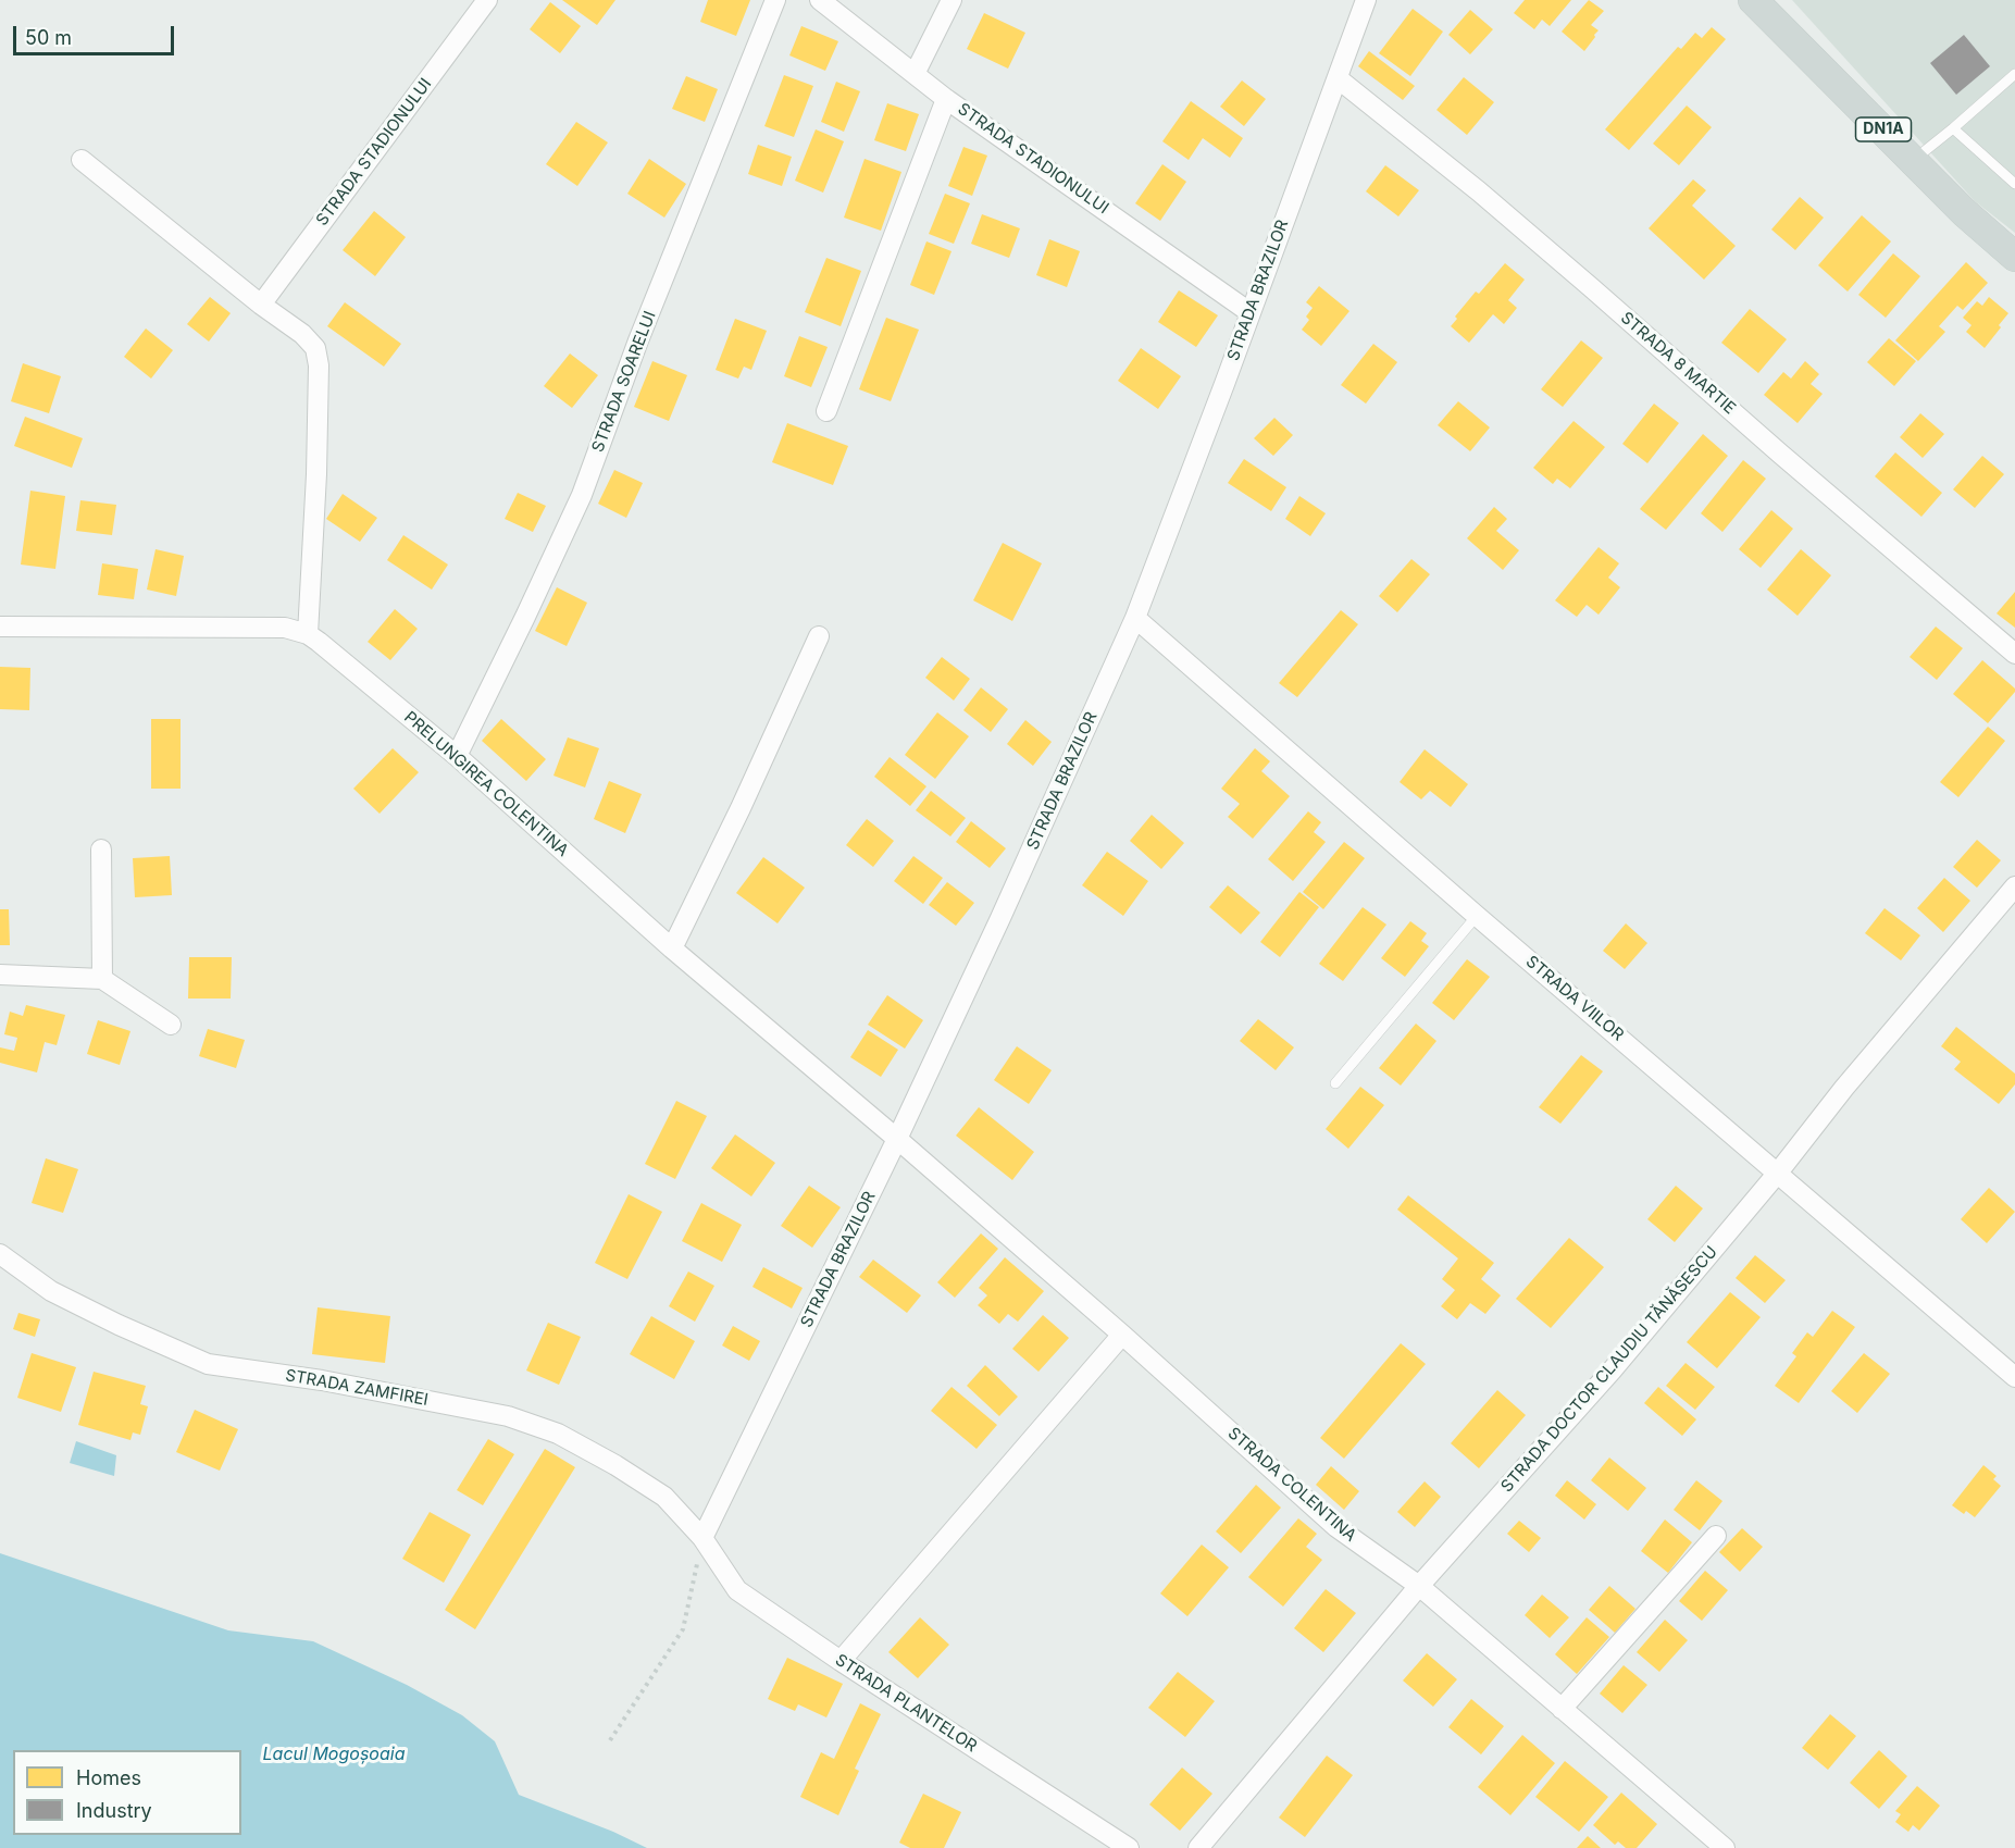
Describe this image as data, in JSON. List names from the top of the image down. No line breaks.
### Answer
{"streets":{"main road":["DN1A"],"street":["STRADA STADIONULUI","STRADA BRAZILOR","STRADA 8 MARTIE","STRADA SOARELUI","PRELUNGIREA COLENTINA","STRADA VIILOR","STRADA DOCTOR CLAUDIU TĂNĂSESCU","STRADA ZAMFIREI","STRADA COLENTINA","STRADA PLANTELOR"]},"crossings":[["STRADA STADIONULUI","STRADA BRAZILOR"],["STRADA BRAZILOR","STRADA 8 MARTIE"],["STRADA BRAZILOR","PRELUNGIREA COLENTINA"],["STRADA BRAZILOR","STRADA VIILOR"],["STRADA BRAZILOR","STRADA ZAMFIREI"],["STRADA BRAZILOR","STRADA COLENTINA"],["STRADA BRAZILOR","STRADA PLANTELOR"],["STRADA SOARELUI","PRELUNGIREA COLENTINA"],["PRELUNGIREA COLENTINA","STRADA COLENTINA"],["STRADA VIILOR","STRADA DOCTOR CLAUDIU TĂNĂSESCU"],["STRADA DOCTOR CLAUDIU TĂNĂSESCU","STRADA COLENTINA"],["STRADA ZAMFIREI","STRADA PLANTELOR"]],"water":["Lacul Mogoșoaia"],"legend":["Homes","Industry"],"scale_bar":"50 m"}
